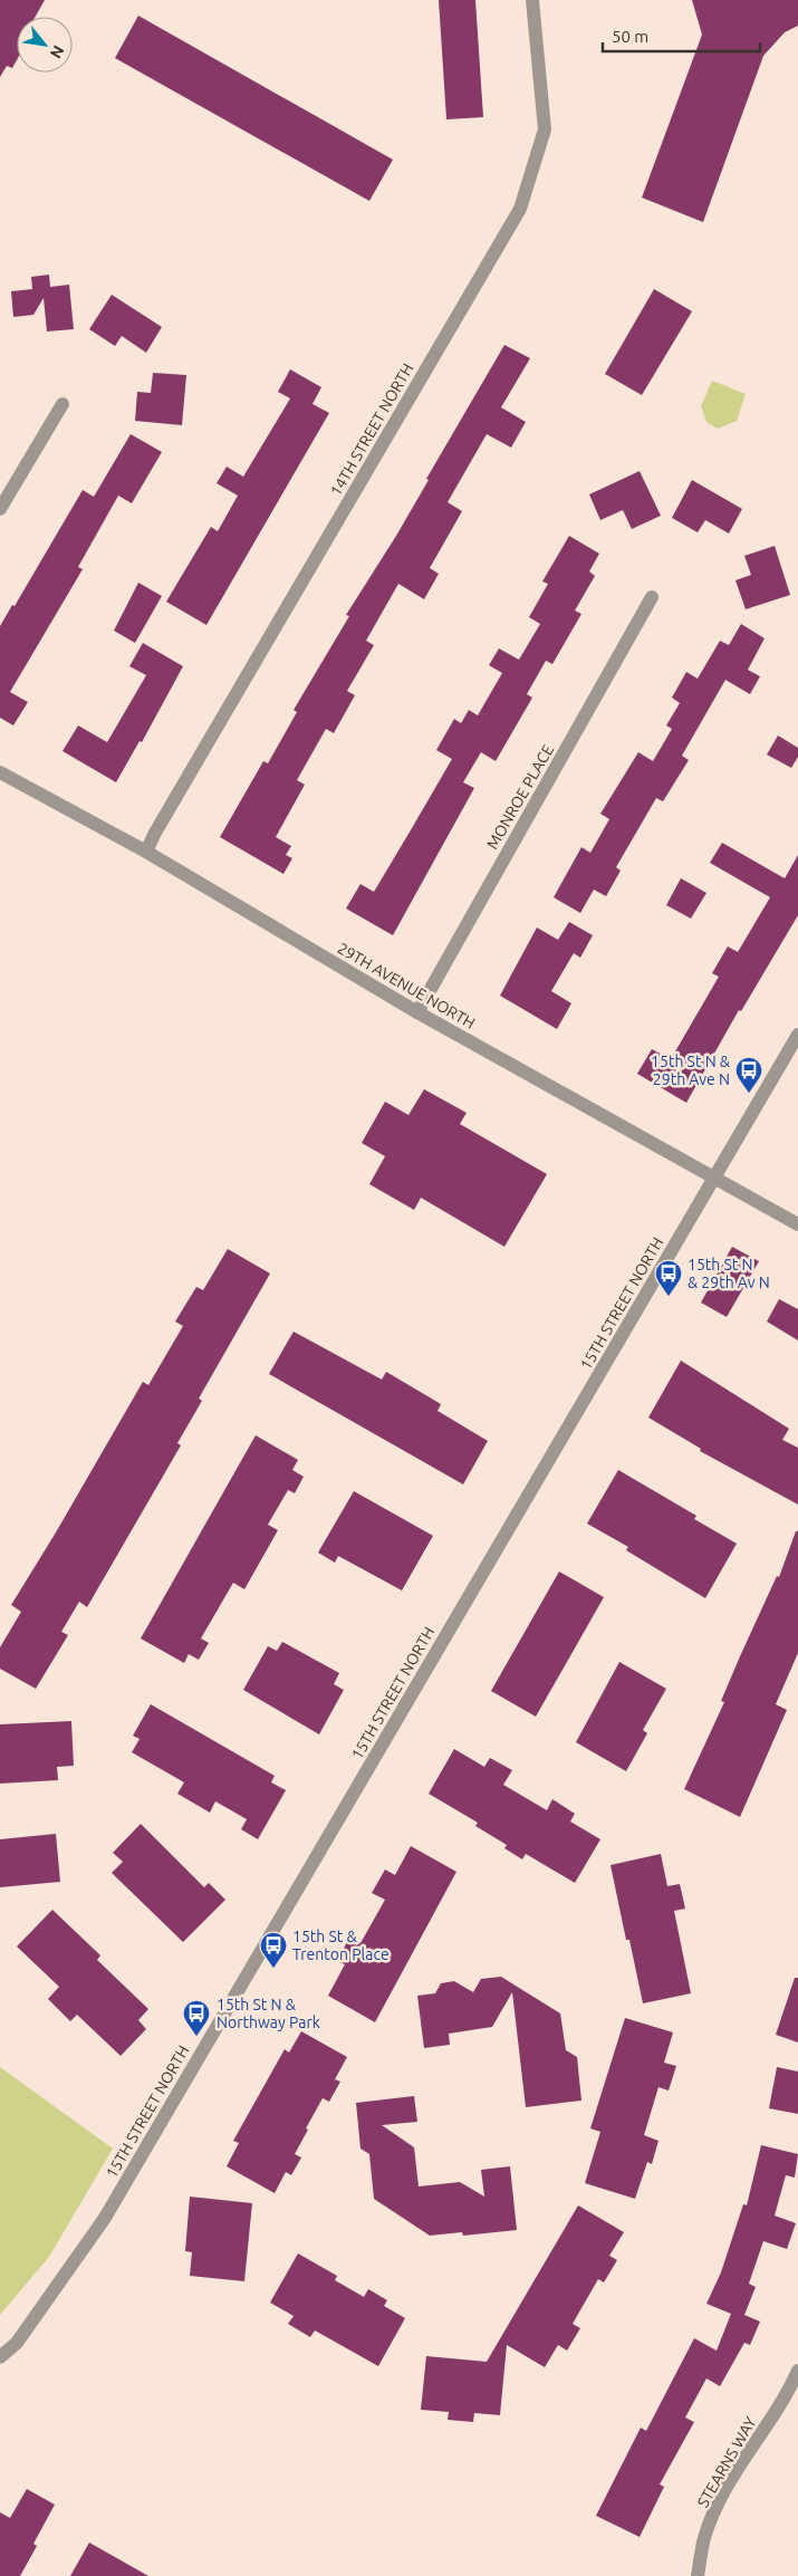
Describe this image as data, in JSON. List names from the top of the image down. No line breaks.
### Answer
{"streets":{"street":["14TH STREET NORTH","MONROE PLACE","29TH AVENUE NORTH","15TH STREET NORTH","STEARNS WAY"]},"crossings":[["14TH STREET NORTH","29TH AVENUE NORTH"],["MONROE PLACE","29TH AVENUE NORTH"],["29TH AVENUE NORTH","15TH STREET NORTH"]],"places":{"bus stop":["15th St N & 29th Ave N","15th St N & 29th Av N","15th St & Trenton Place","15th St N & Northway Park"]},"scale_bar":"50 m","north":"bottom right"}
